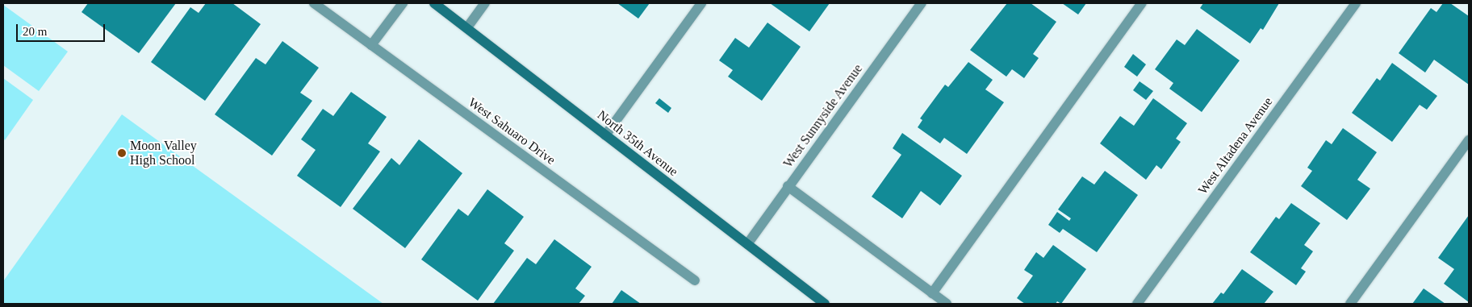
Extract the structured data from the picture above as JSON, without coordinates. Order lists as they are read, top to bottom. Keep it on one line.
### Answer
{"streets":{"main road":["North 35th Avenue"],"street":["West Sunnyside Avenue","West Sahuaro Drive","West Altadena Avenue"]},"crossings":[["West Sunnyside Avenue","North 35th Avenue"]],"places":["Moon Valley High School"],"scale_bar":"20 m"}
